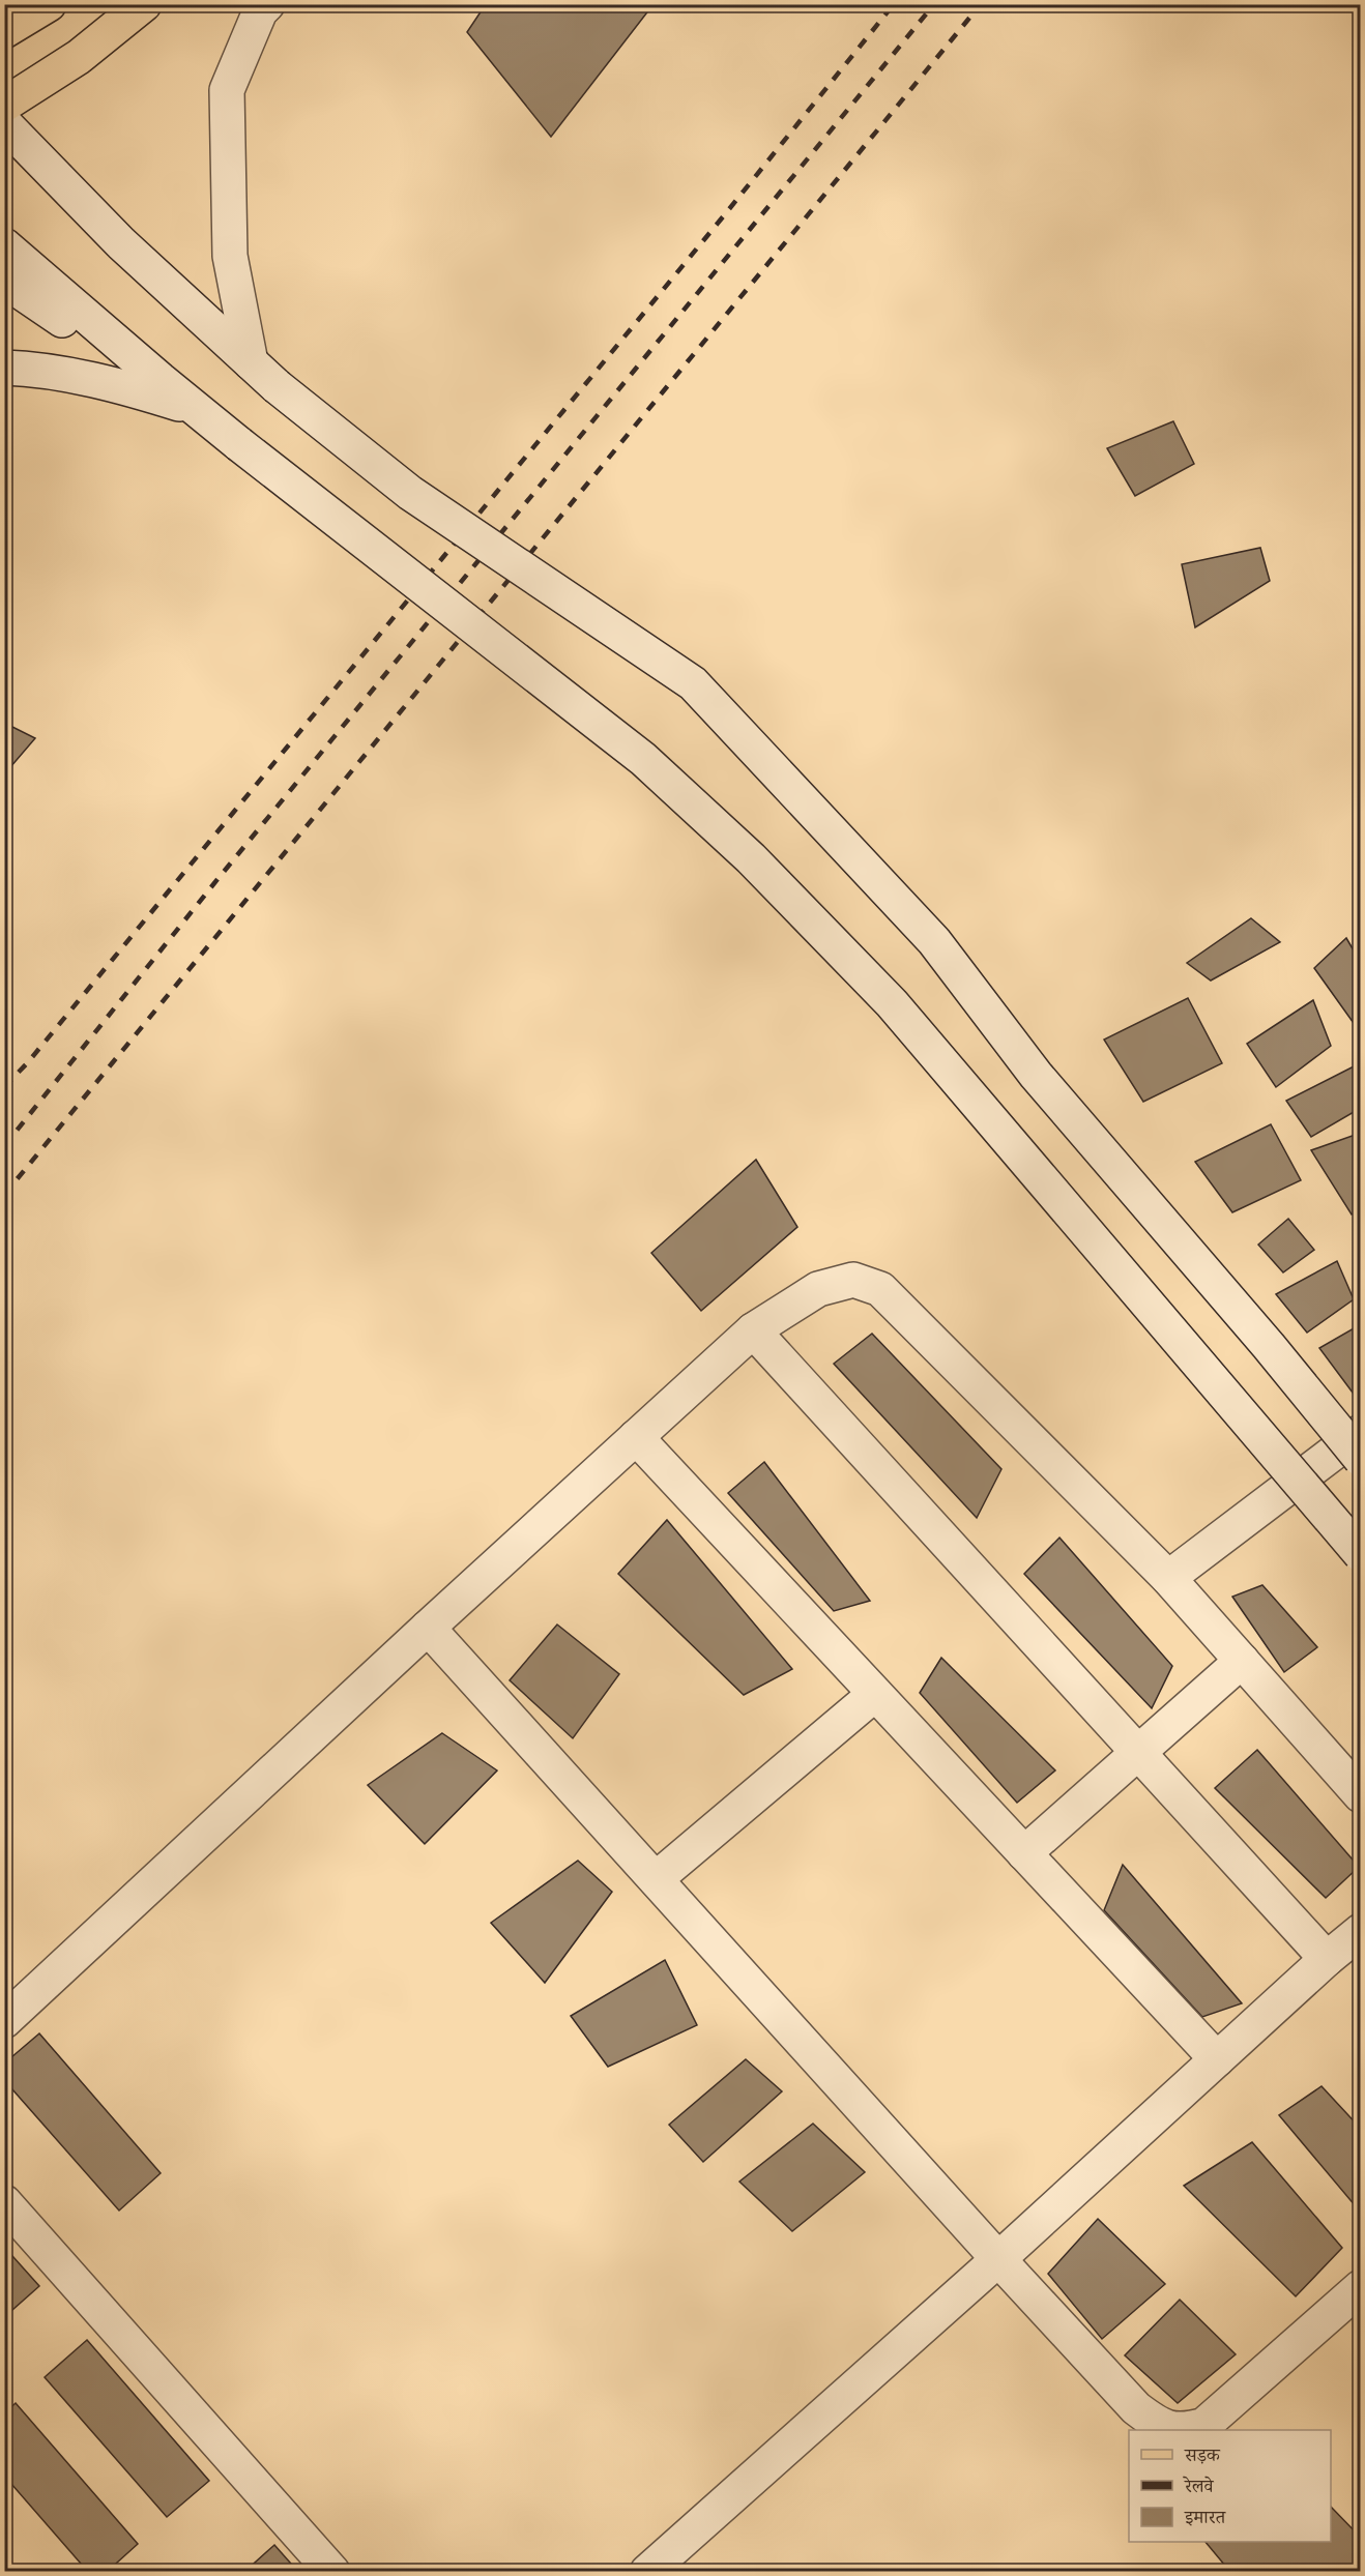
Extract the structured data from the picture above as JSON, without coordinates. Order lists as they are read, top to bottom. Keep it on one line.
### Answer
{"legend":["सड़क","रेलवे","इमारत"]}
